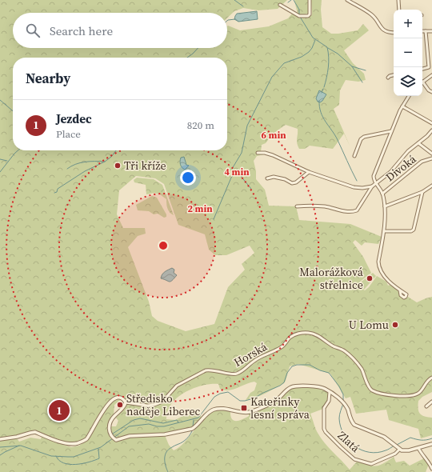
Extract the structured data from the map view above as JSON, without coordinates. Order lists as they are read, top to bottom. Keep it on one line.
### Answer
{"streets":{"street":["Divoká","Horská","Zlatá"]},"places":{"other":["Tři kříže","Malorážková střelnice","U Lomu","Středisko naděje Liberec"],"transit":["Kateřinky lesní správa"]},"page":{"map_buttons":["+","−"],"search":"Search here","heading":"Nearby","list":[{"mark":"1","name":"Jezdec","note":"Place","value":"820 m"}],"pins":"1"},"rings":["6 min","4 min","2 min"]}
